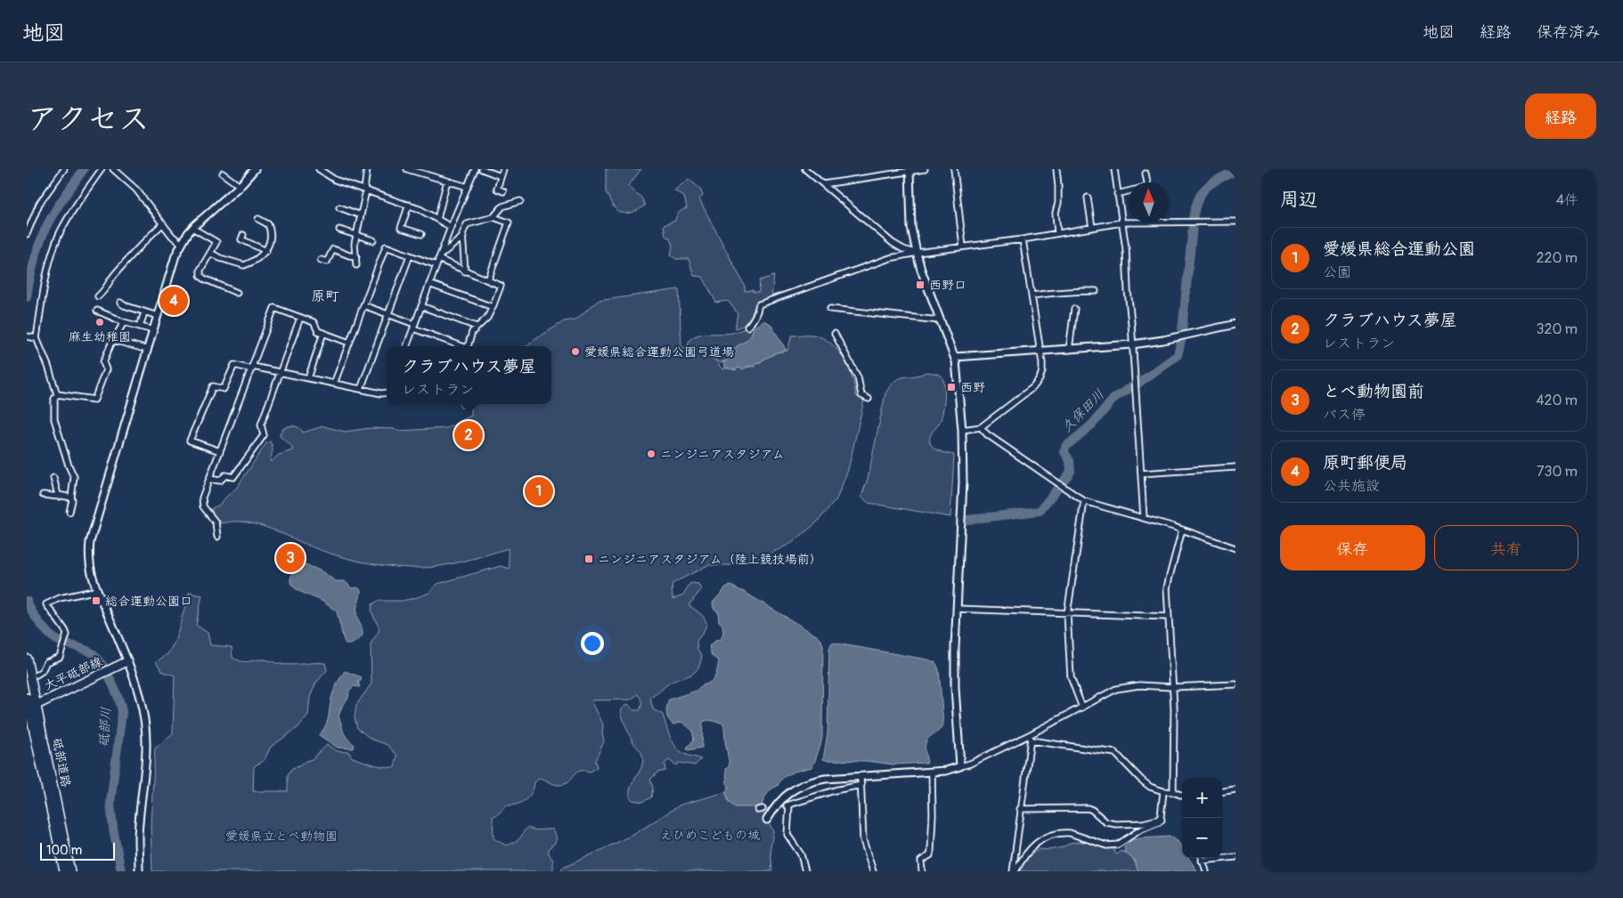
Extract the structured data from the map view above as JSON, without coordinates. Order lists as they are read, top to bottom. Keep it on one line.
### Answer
{"streets":{"main road":["大平砥部線","砥部道路"]},"crossings":[["大平砥部線","砥部道路"]],"districts":["原町"],"water":["久保田川","砥部川"],"parks":["えひめこどもの城","愛媛県立とべ動物園"],"places":{"transit":["西野口","西野","ニンジニアスタジアム（陸上競技場前）","総合運動公園口"],"other":["麻生幼稚園","愛媛県総合運動公園弓道場","ニンジニアスタジアム"]},"scale_bar":"100 m","north":"top","page":{"header":"地図","nav":["地図","経路","保存済み"],"title":"アクセス","buttons":["経路",["保存","共有"]],"heading":["周辺","4件"],"list":[{"mark":"1","name":"愛媛県総合運動公園","note":"公園","value":"220 m"},{"mark":"2","name":"クラブハウス夢屋","note":"レストラン","value":"320 m"},{"mark":"3","name":"とべ動物園前","note":"バス停","value":"420 m"},{"mark":"4","name":"原町郵便局","note":"公共施設","value":"730 m"}],"pins":["4","2","1","3"],"popup":["クラブハウス夢屋","レストラン"],"map_buttons":["+","−"],"scale":"100 m"}}
